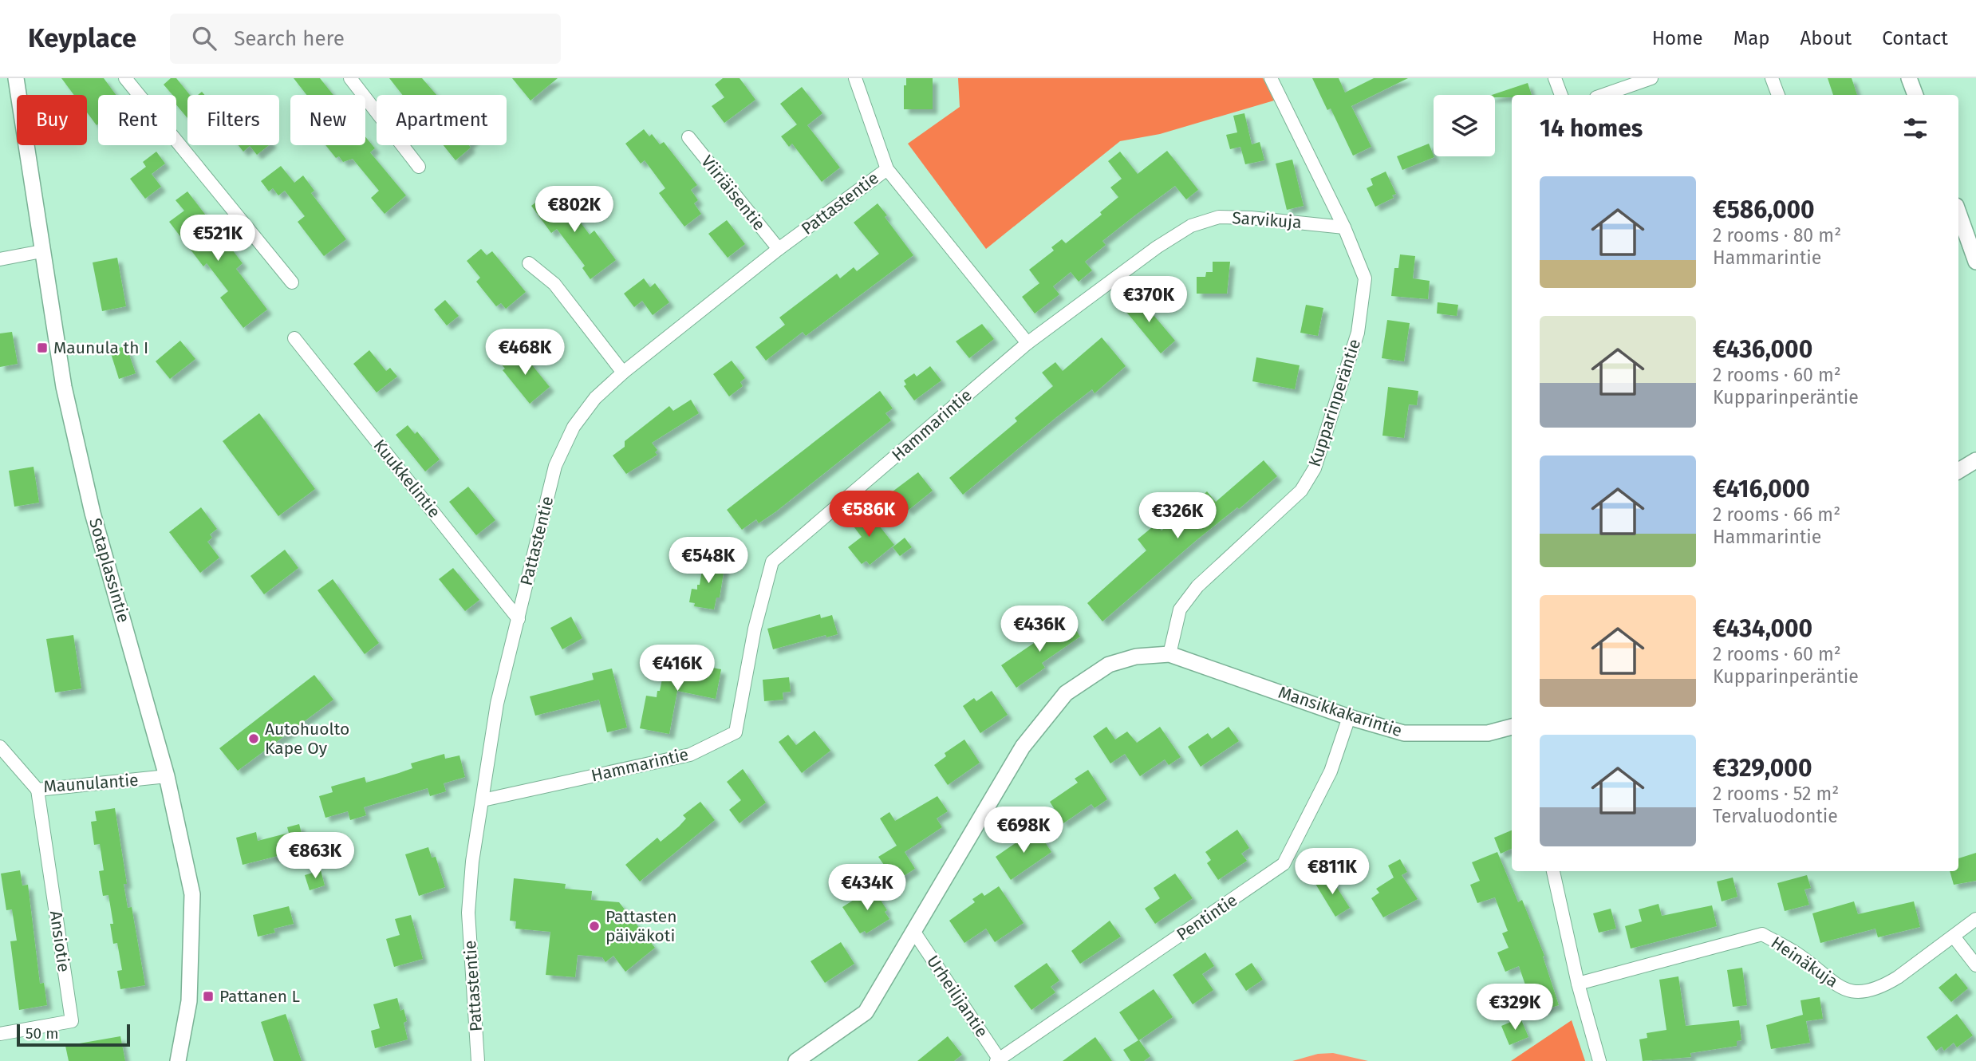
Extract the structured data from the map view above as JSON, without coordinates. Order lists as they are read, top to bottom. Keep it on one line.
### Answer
{"streets":{"street":["Viiriäisentie","Pattastentie","Sarvikuja","Kupparinperäntie","Hammarintie","Kuukkelintie","Sotaplassintie","Mansikkakarintie","Maunulantie","Pentintie","Ansiotie","Heinäkuja","Urheilijantie"]},"crossings":[["Viiriäisentie","Pattastentie"],["Pattastentie","Hammarintie"],["Pattastentie","Kuukkelintie"],["Sarvikuja","Kupparinperäntie"],["Sarvikuja","Hammarintie"],["Kupparinperäntie","Mansikkakarintie"],["Sotaplassintie","Maunulantie"],["Mansikkakarintie","Pentintie"],["Maunulantie","Ansiotie"],["Pentintie","Urheilijantie"]],"places":{"transit":["Maunula th I","Pattanen L"],"other":["Autohuolto Kape Oy","Pattasten päiväkoti"]},"scale_bar":"50 m","page":{"header":"Keyplace","search":"Search here","nav":["Home","Map","About","Contact"],"chip":["Buy","Rent","Filters","New","Apartment"],"heading":"14 homes","list":[{"name":"€586,000","note":"2 rooms · 80 m² · Hammarintie"},{"name":"€436,000","note":"2 rooms · 60 m² · Kupparinperäntie"},{"name":"€416,000","note":"2 rooms · 66 m² · Hammarintie"},{"name":"€434,000","note":"2 rooms · 60 m² · Kupparinperäntie"},{"name":"€329,000","note":"2 rooms · 52 m² · Tervaluodontie"}],"price":["€802K","€521K","€370K","€468K","€586K","€326K","€548K","€436K","€416K","€698K","€863K","€811K","€434K","€329K"],"scale":"50 m"}}
